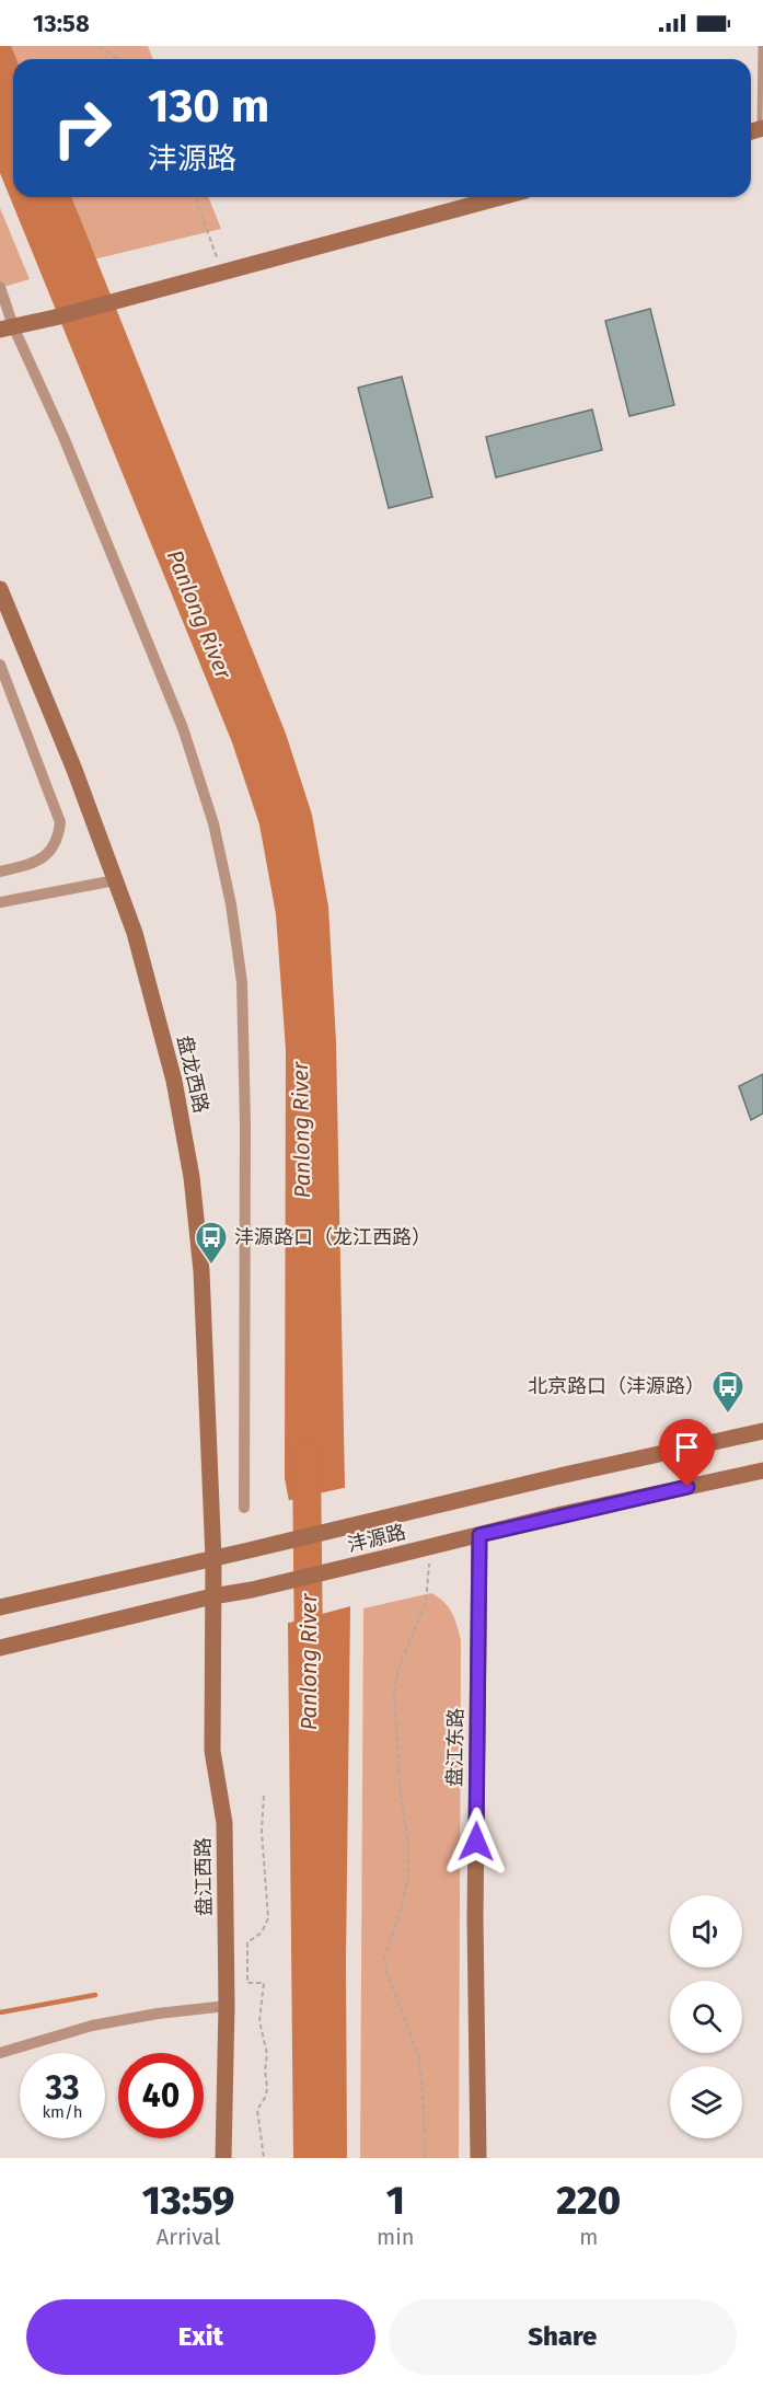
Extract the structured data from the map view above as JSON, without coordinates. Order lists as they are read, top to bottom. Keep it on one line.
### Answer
{"streets":{"street":["盘龙西路","沣源路","盘江东路","盘江西路"]},"crossings":[["盘龙西路","沣源路"],["盘龙西路","盘江西路"],["沣源路","盘江东路"],["沣源路","盘江西路"]],"water":["Panlong River"],"places":{"bus stop":["沣源路口（龙江西路）","北京路口（沣源路）"]},"page":{"status":"13:58","turn":["130 m","沣源路"],"speed":"33 km/h","limit":"40","eta":["13:59","Arrival","1","min","220","m"],"buttons":["Exit","Share"]}}
